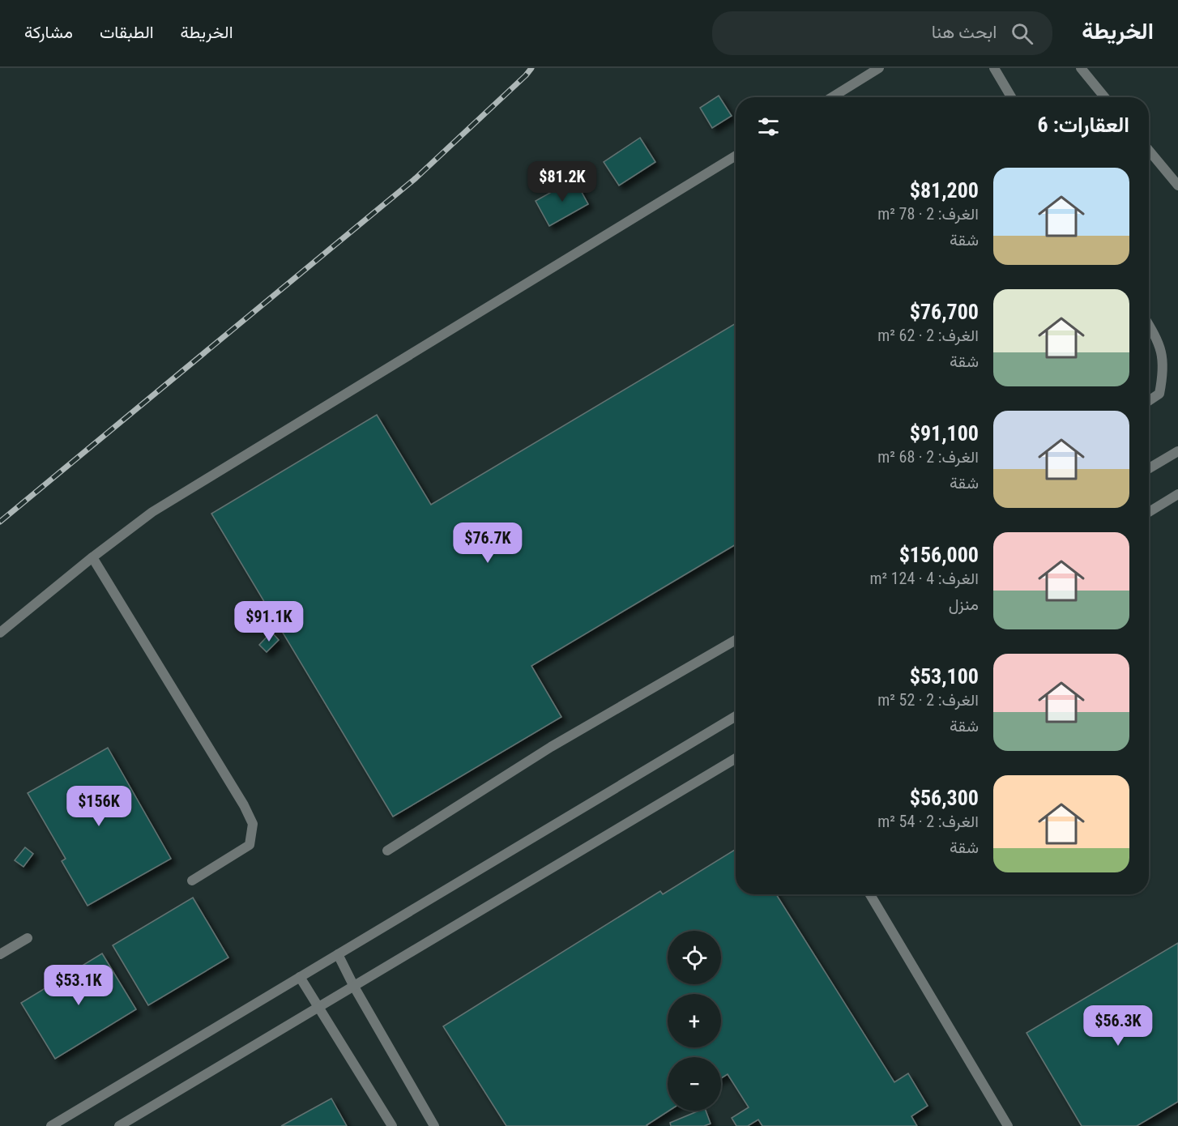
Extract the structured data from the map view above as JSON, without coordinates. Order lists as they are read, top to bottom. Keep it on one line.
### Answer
{"page":{"header":"الخريطة","search":"ابحث هنا","nav":["الخريطة","الطبقات","مشاركة"],"heading":"العقارات: 6","list":[{"name":"$81,200","note":"الغرف: 2 · 78 m² · شقة"},{"name":"$76,700","note":"الغرف: 2 · 62 m² · شقة"},{"name":"$91,100","note":"الغرف: 2 · 68 m² · شقة"},{"name":"$156,000","note":"الغرف: 4 · 124 m² · منزل"},{"name":"$53,100","note":"الغرف: 2 · 52 m² · شقة"},{"name":"$56,300","note":"الغرف: 2 · 54 m² · شقة"}],"price":["$81.2K","$76.7K","$91.1K","$156K","$53.1K","$56.3K"],"map_buttons":["+","−"]}}
